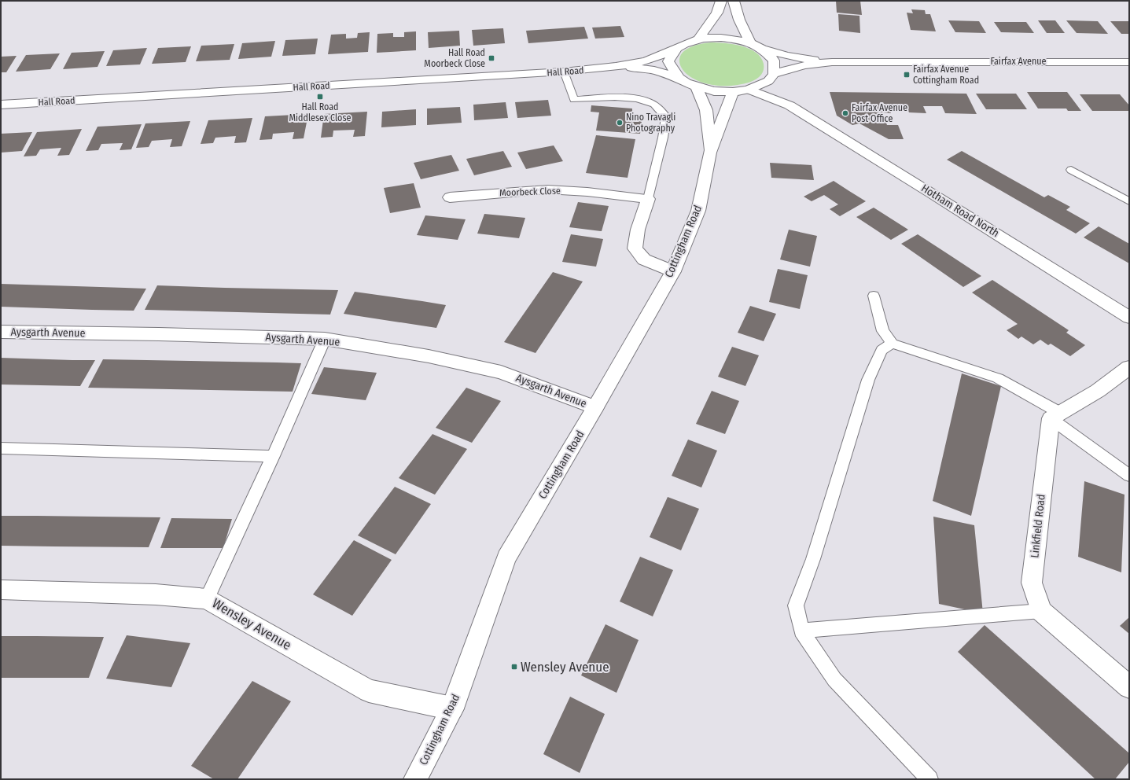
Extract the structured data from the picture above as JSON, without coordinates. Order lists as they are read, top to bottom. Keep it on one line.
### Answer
{"streets":{"street":["Fairfax Avenue","Hall Road","Moorbeck Close","Hotham Road North","Cottingham Road","Aysgarth Avenue","Linkfield Road","Wensley Avenue"]},"crossings":[["Fairfax Avenue","Hall Road"],["Fairfax Avenue","Hotham Road North"],["Fairfax Avenue","Cottingham Road"],["Hall Road","Cottingham Road"],["Cottingham Road","Aysgarth Avenue"],["Cottingham Road","Wensley Avenue"]],"places":{"transit":["Hall Road Moorbeck Close","Fairfax Avenue Cottingham Road","Hall Road Middlesex Close","Wensley Avenue"],"other":["Fairfax Avenue Post Office","Nino Travagli Photography"]}}
